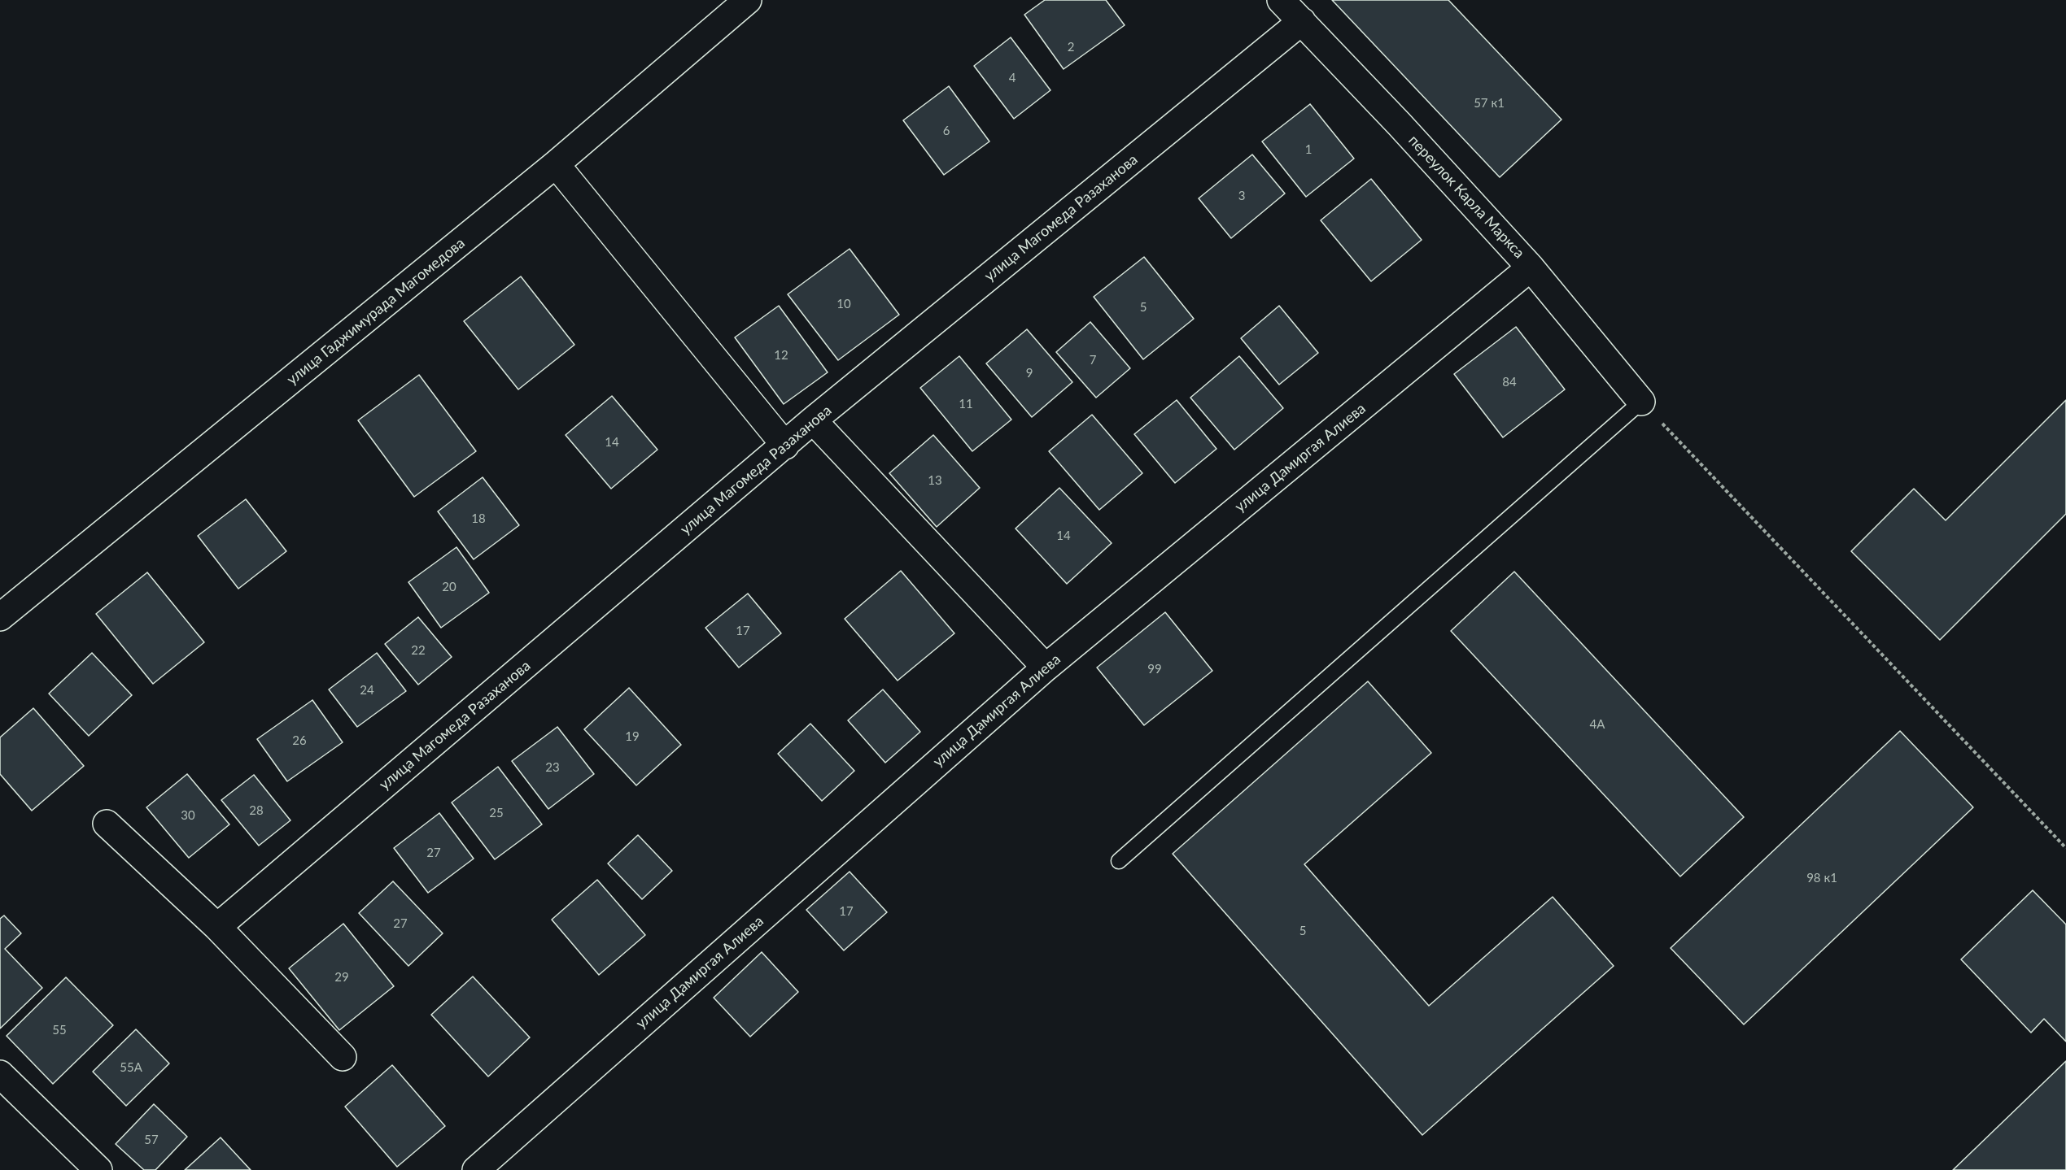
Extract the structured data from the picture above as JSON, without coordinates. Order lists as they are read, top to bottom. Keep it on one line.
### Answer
{"streets":{"street":["переулок Карла Маркса","улица Магомеда Разаханова","улица Гаджимурада Магомедова","улица Дамиргая Алиева"]},"crossings":[["переулок Карла Маркса","улица Магомеда Разаханова"],["переулок Карла Маркса","улица Дамиргая Алиева"]],"house_numbers":["2","4","57 к1","6","1","3","10","5","12","7","9","84","11","14","13","18","14","20","17","22","99","24","4А","19","26","23","28","25","30","27","98 к1","17","27","5","29","55","55А","57"]}
